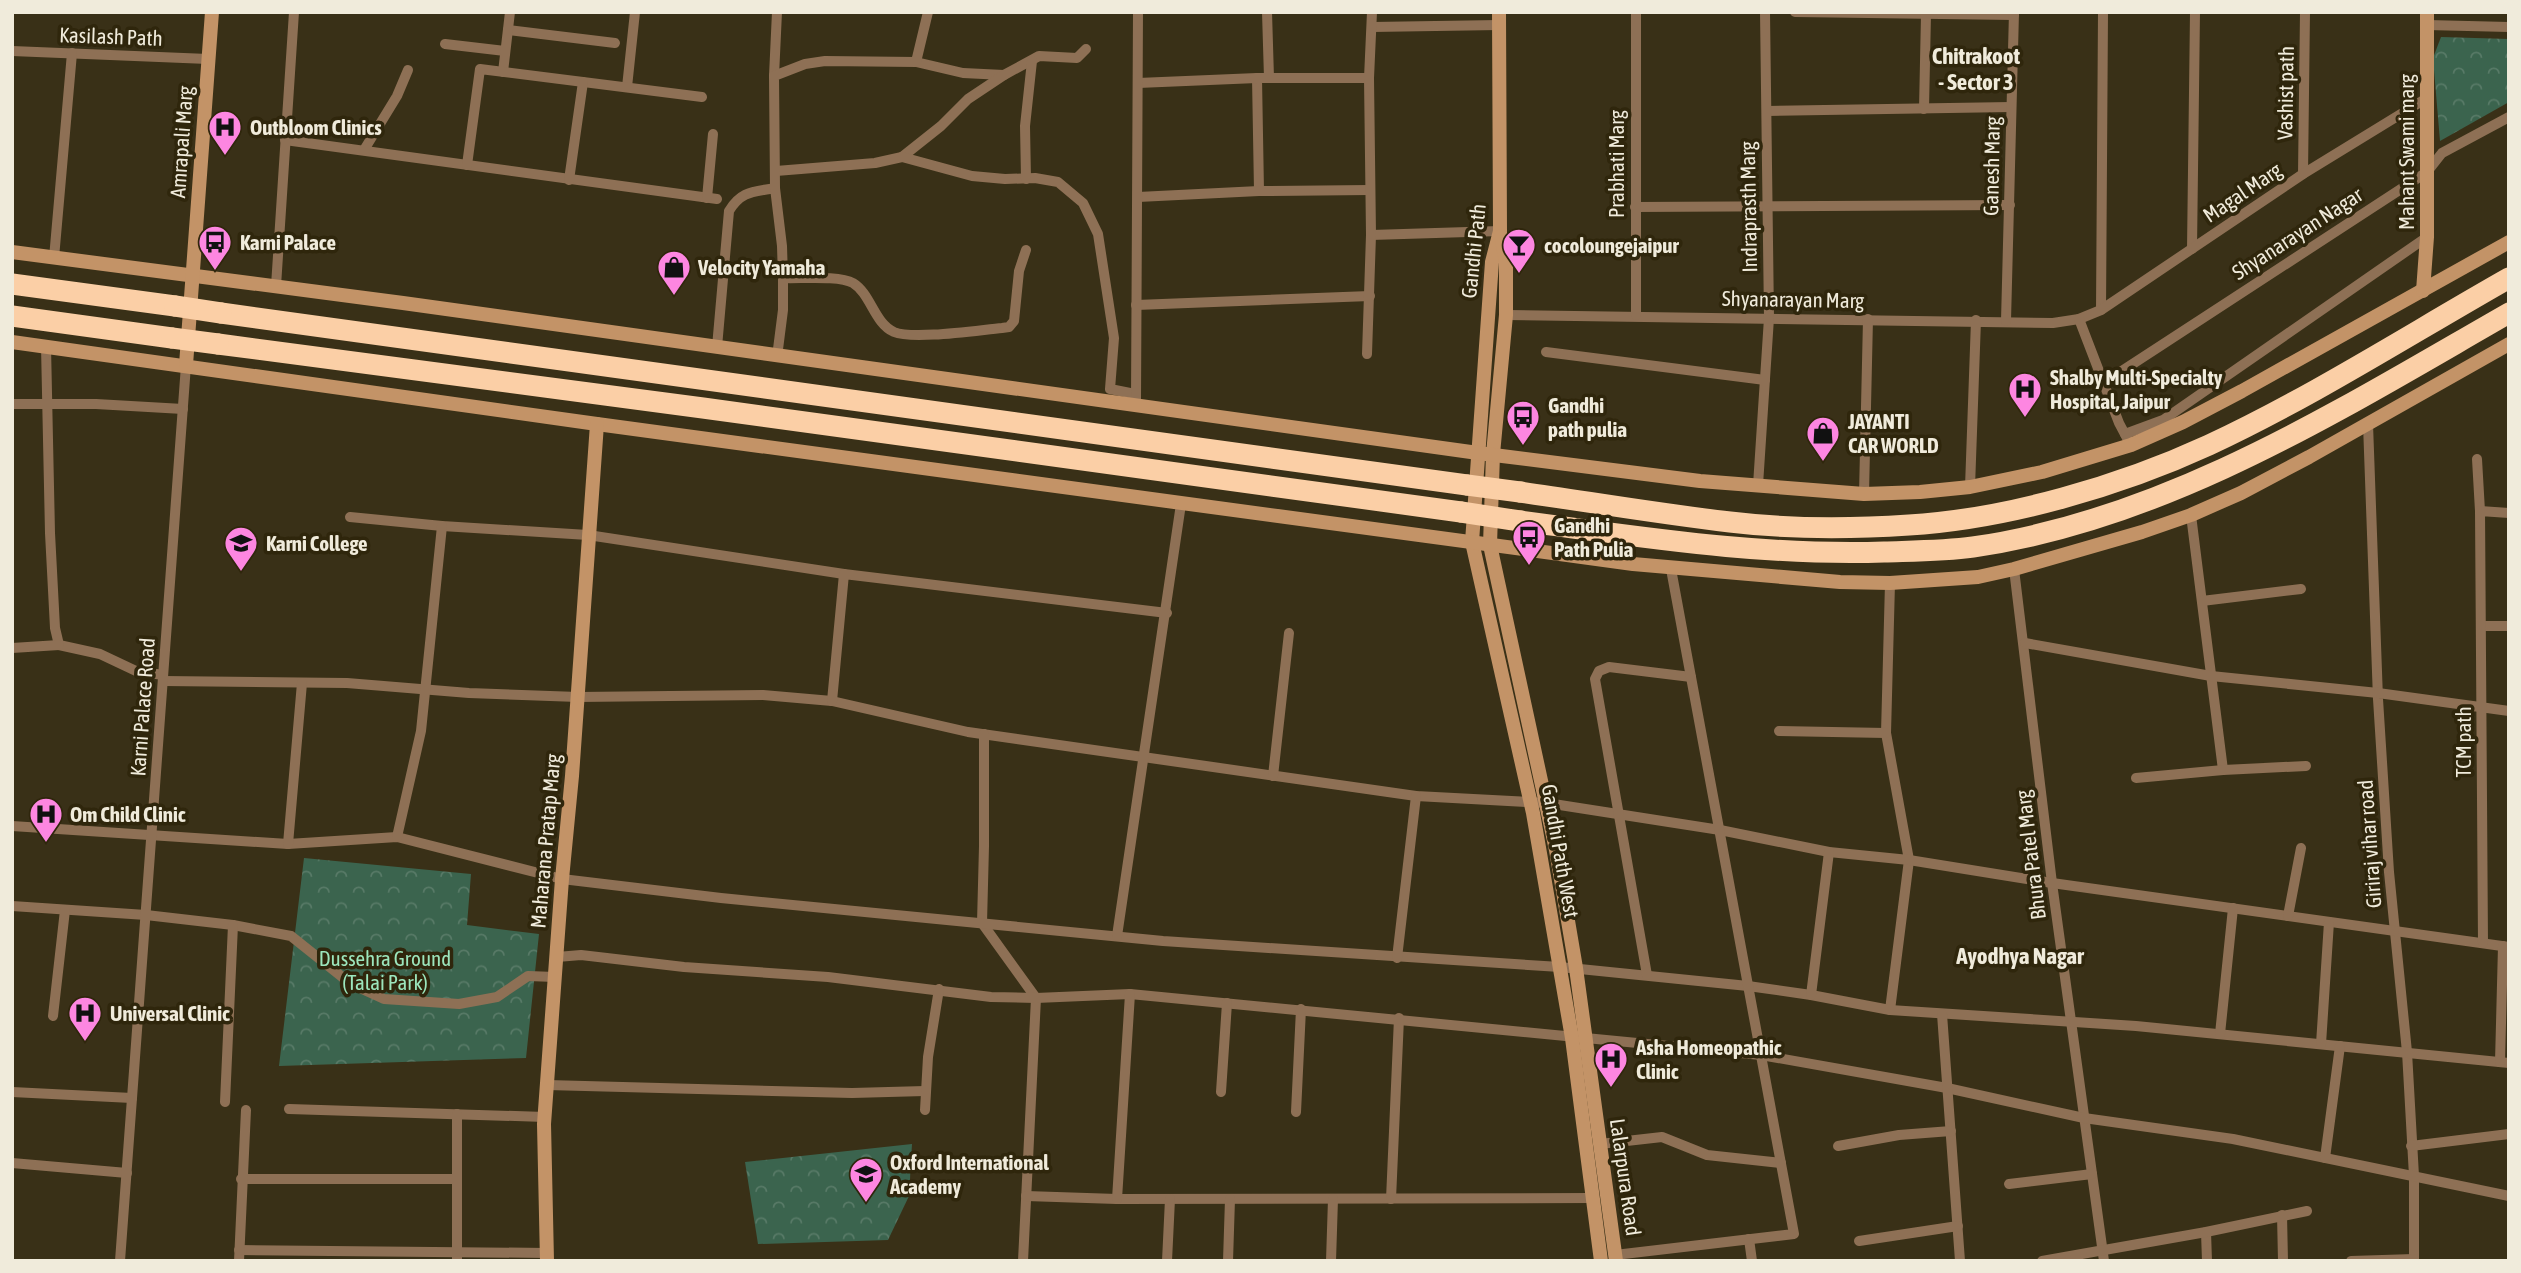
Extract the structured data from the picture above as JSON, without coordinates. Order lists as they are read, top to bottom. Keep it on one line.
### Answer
{"streets":{"street":["Kasilash Path","Vashist path","Amrapali Marg","Mahant Swami marg","Prabhati Marg","Ganesh Marg","Magal Marg","Indraprasth Marg","Shyanarayan Nagar","Gandhi Path","Shyanarayan Marg","Karni Palace Road","TCM path","Maharana Pratap Marg","Giriraj vihar road","Gandhi Path West","Bhura Patel Marg","Lalarpura Road"]},"crossings":[["Kasilash Path","Amrapali Marg"],["Vashist path","Magal Marg"],["Amrapali Marg","Karni Palace Road"],["Mahant Swami marg","Magal Marg"],["Mahant Swami marg","Shyanarayan Nagar"],["Prabhati Marg","Shyanarayan Marg"],["Ganesh Marg","Shyanarayan Marg"],["Magal Marg","Shyanarayan Marg"],["Indraprasth Marg","Shyanarayan Marg"],["Gandhi Path","Gandhi Path West"],["Gandhi Path","Lalarpura Road"],["Shyanarayan Marg","Lalarpura Road"],["Gandhi Path West","Lalarpura Road"]],"districts":["Chitrakoot - Sector 3","Ayodhya Nagar"],"parks":["Dussehra Ground (Talai Park)"],"places":{"hospital":["Outbloom Clinics","Shalby Multi-Specialty Hospital, Jaipur","Om Child Clinic","Universal Clinic","Asha Homeopathic Clinic"],"bus stop":["Karni Palace","Gandhi path pulia","Gandhi Path Pulia"],"bar":["cocoloungejaipur"],"shop":["Velocity Yamaha","JAYANTI CAR WORLD"],"school or university":["Karni College","Oxford International Academy"]}}
